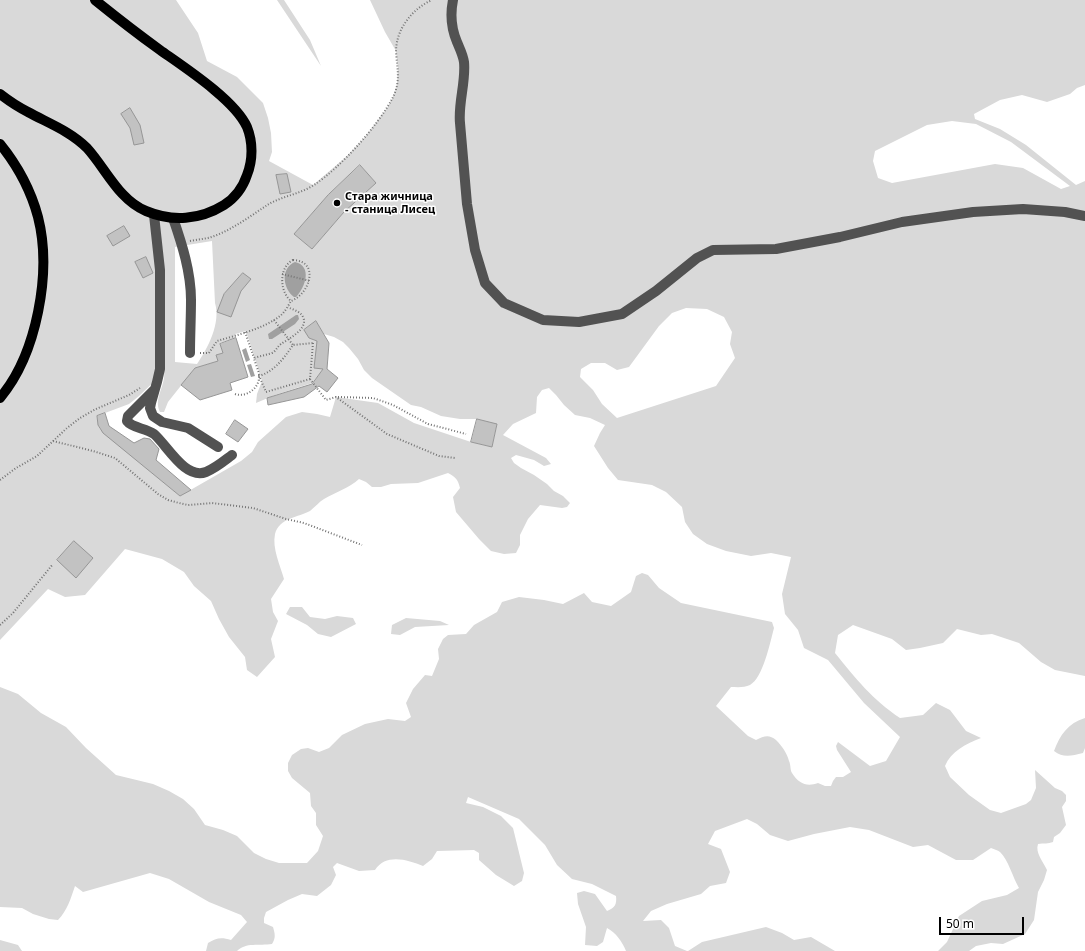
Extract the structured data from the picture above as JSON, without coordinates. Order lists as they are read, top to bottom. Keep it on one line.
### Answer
{"places":["Стара жичница - станица Лисец"],"scale_bar":"50 m"}
